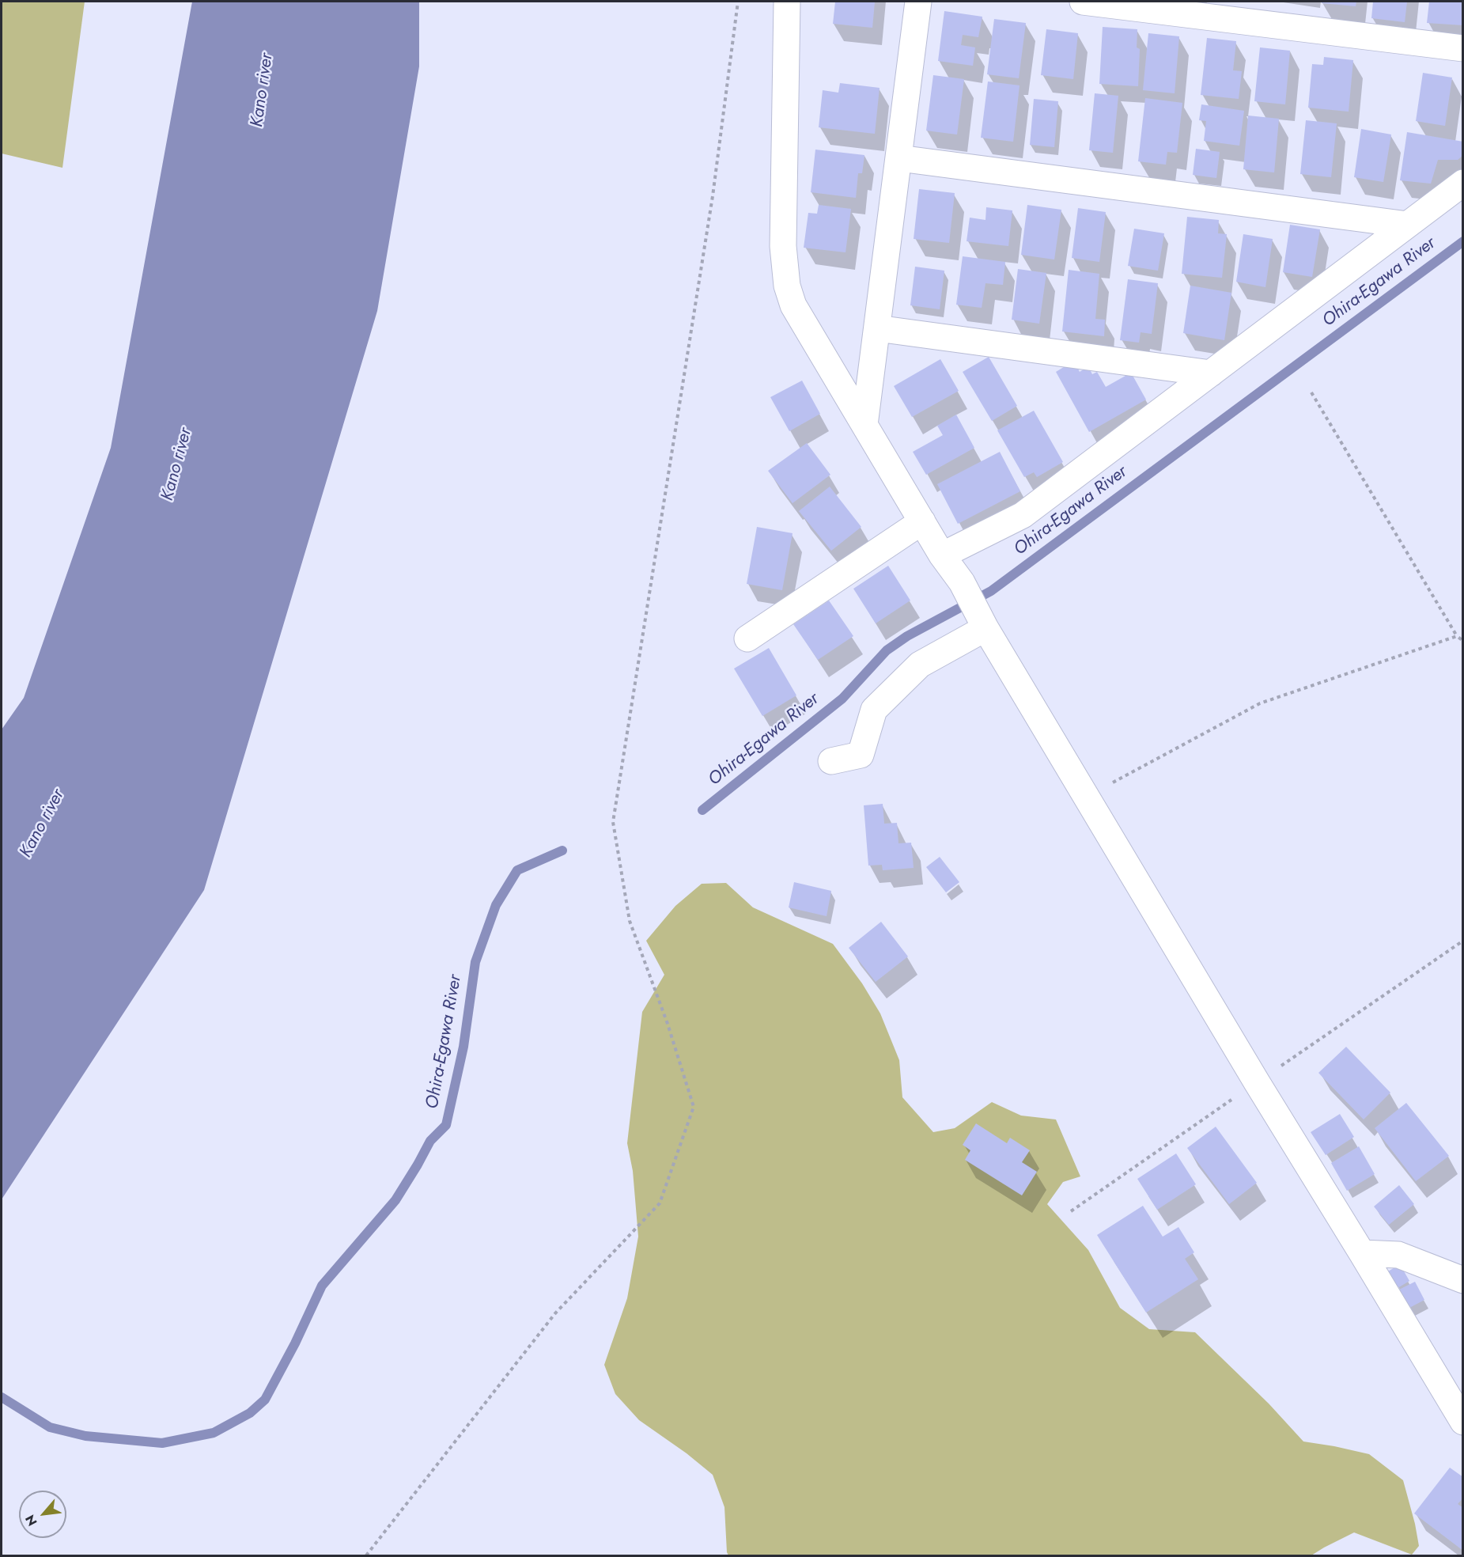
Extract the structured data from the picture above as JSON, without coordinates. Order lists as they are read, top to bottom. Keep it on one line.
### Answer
{"water":["Kano river","Ohira-Egawa River"],"north":"bottom left"}
